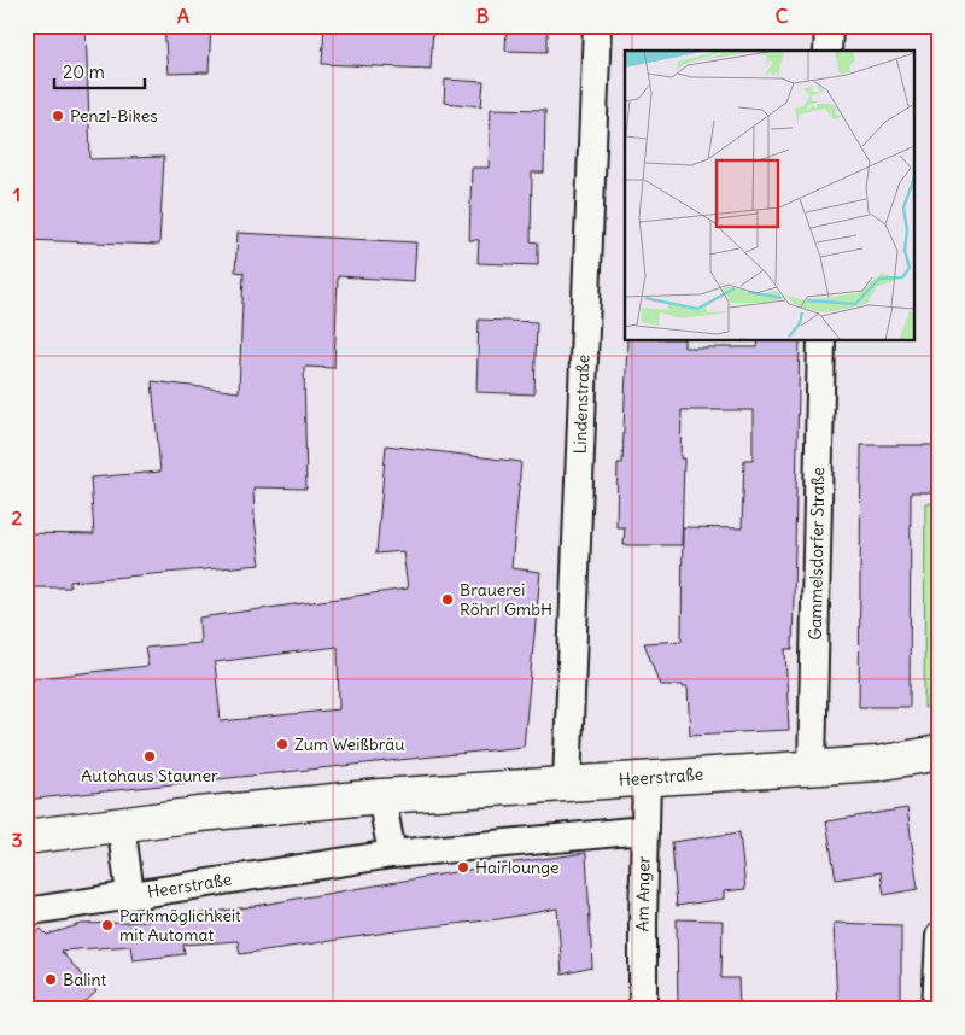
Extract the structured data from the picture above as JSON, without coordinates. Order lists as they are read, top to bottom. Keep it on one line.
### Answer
{"streets":{"street":["Lindenstraße","Gammelsdorfer Straße","Heerstraße","Am Anger"]},"crossings":[["Lindenstraße","Heerstraße"],["Gammelsdorfer Straße","Heerstraße"],["Heerstraße","Am Anger"]],"places":["Penzl-Bikes","Brauerei Röhrl GmbH","Zum Weißbräu","Autohaus Stauner","Hairlounge","Parkmöglichkeit mit Automat","Balint"],"scale_bar":"20 m","grid":{"columns":["A","B","C"],"rows":["1","2","3"]}}
